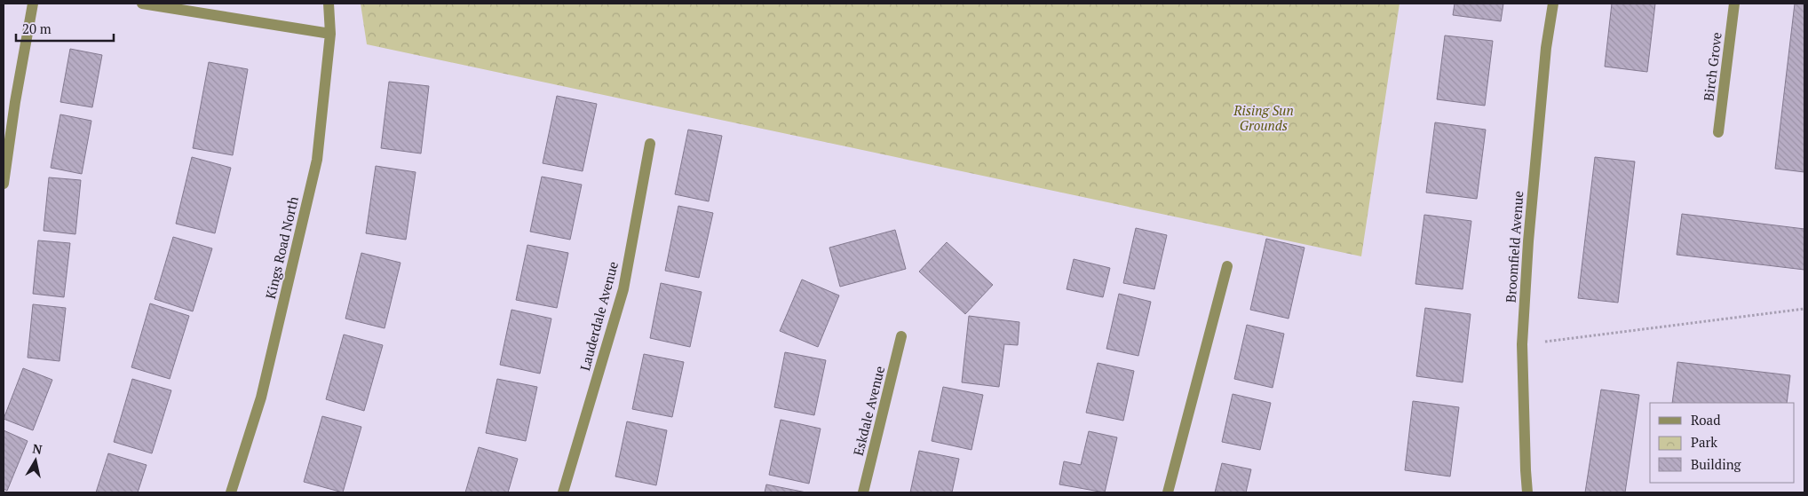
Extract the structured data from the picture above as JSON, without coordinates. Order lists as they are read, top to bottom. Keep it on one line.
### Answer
{"streets":{"street":["Birch Grove","Broomfield Avenue","Kings Road North","Lauderdale Avenue","Eskdale Avenue"]},"parks":["Rising Sun Grounds"],"legend":["Road","Park","Building"],"scale_bar":"20 m","north":"top"}
